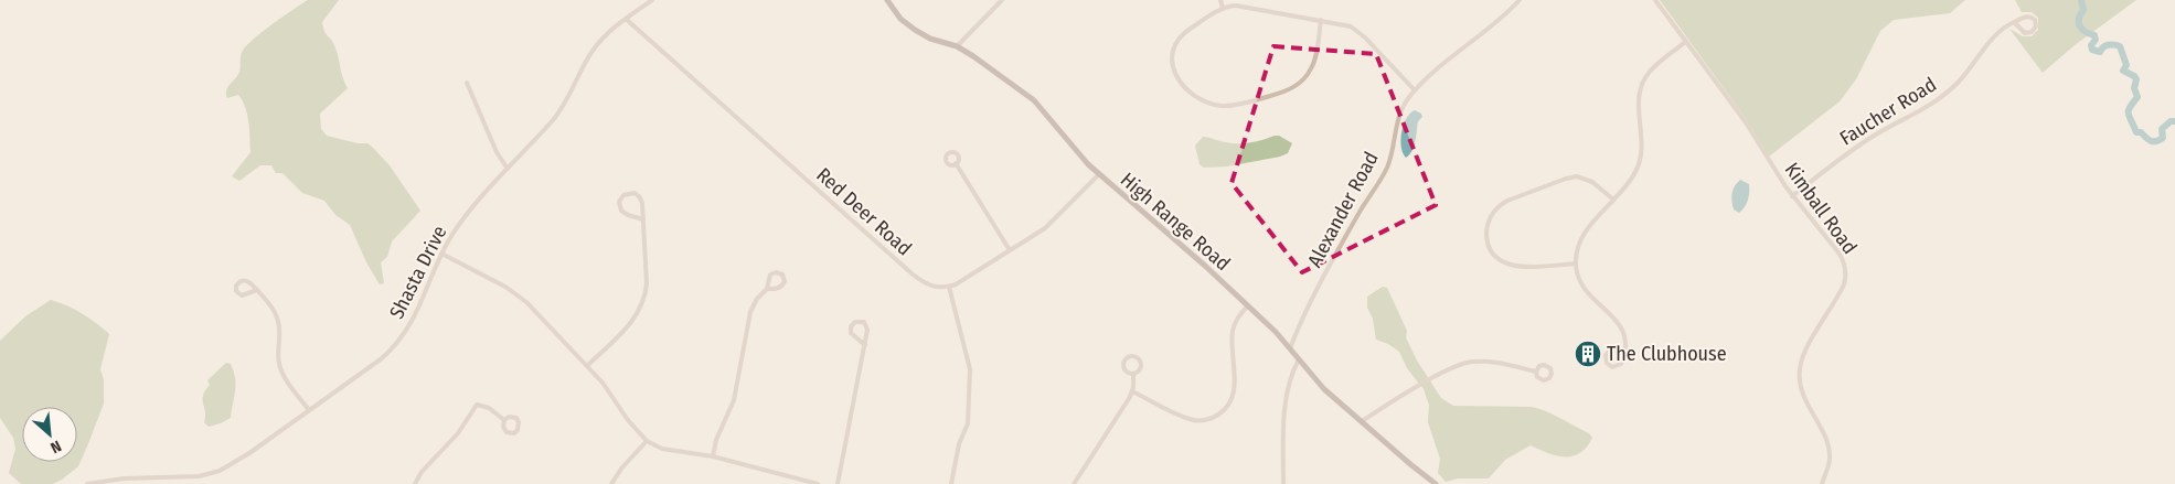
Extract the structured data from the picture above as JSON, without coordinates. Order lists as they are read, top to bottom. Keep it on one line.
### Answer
{"streets":{"street":["Faucher Road","Kimball Road","Alexander Road","Red Deer Road","High Range Road","Shasta Drive"]},"crossings":[["Faucher Road","Kimball Road"],["Alexander Road","High Range Road"],["Red Deer Road","Shasta Drive"]],"places":{"building":["The Clubhouse"]},"north":"bottom right"}
